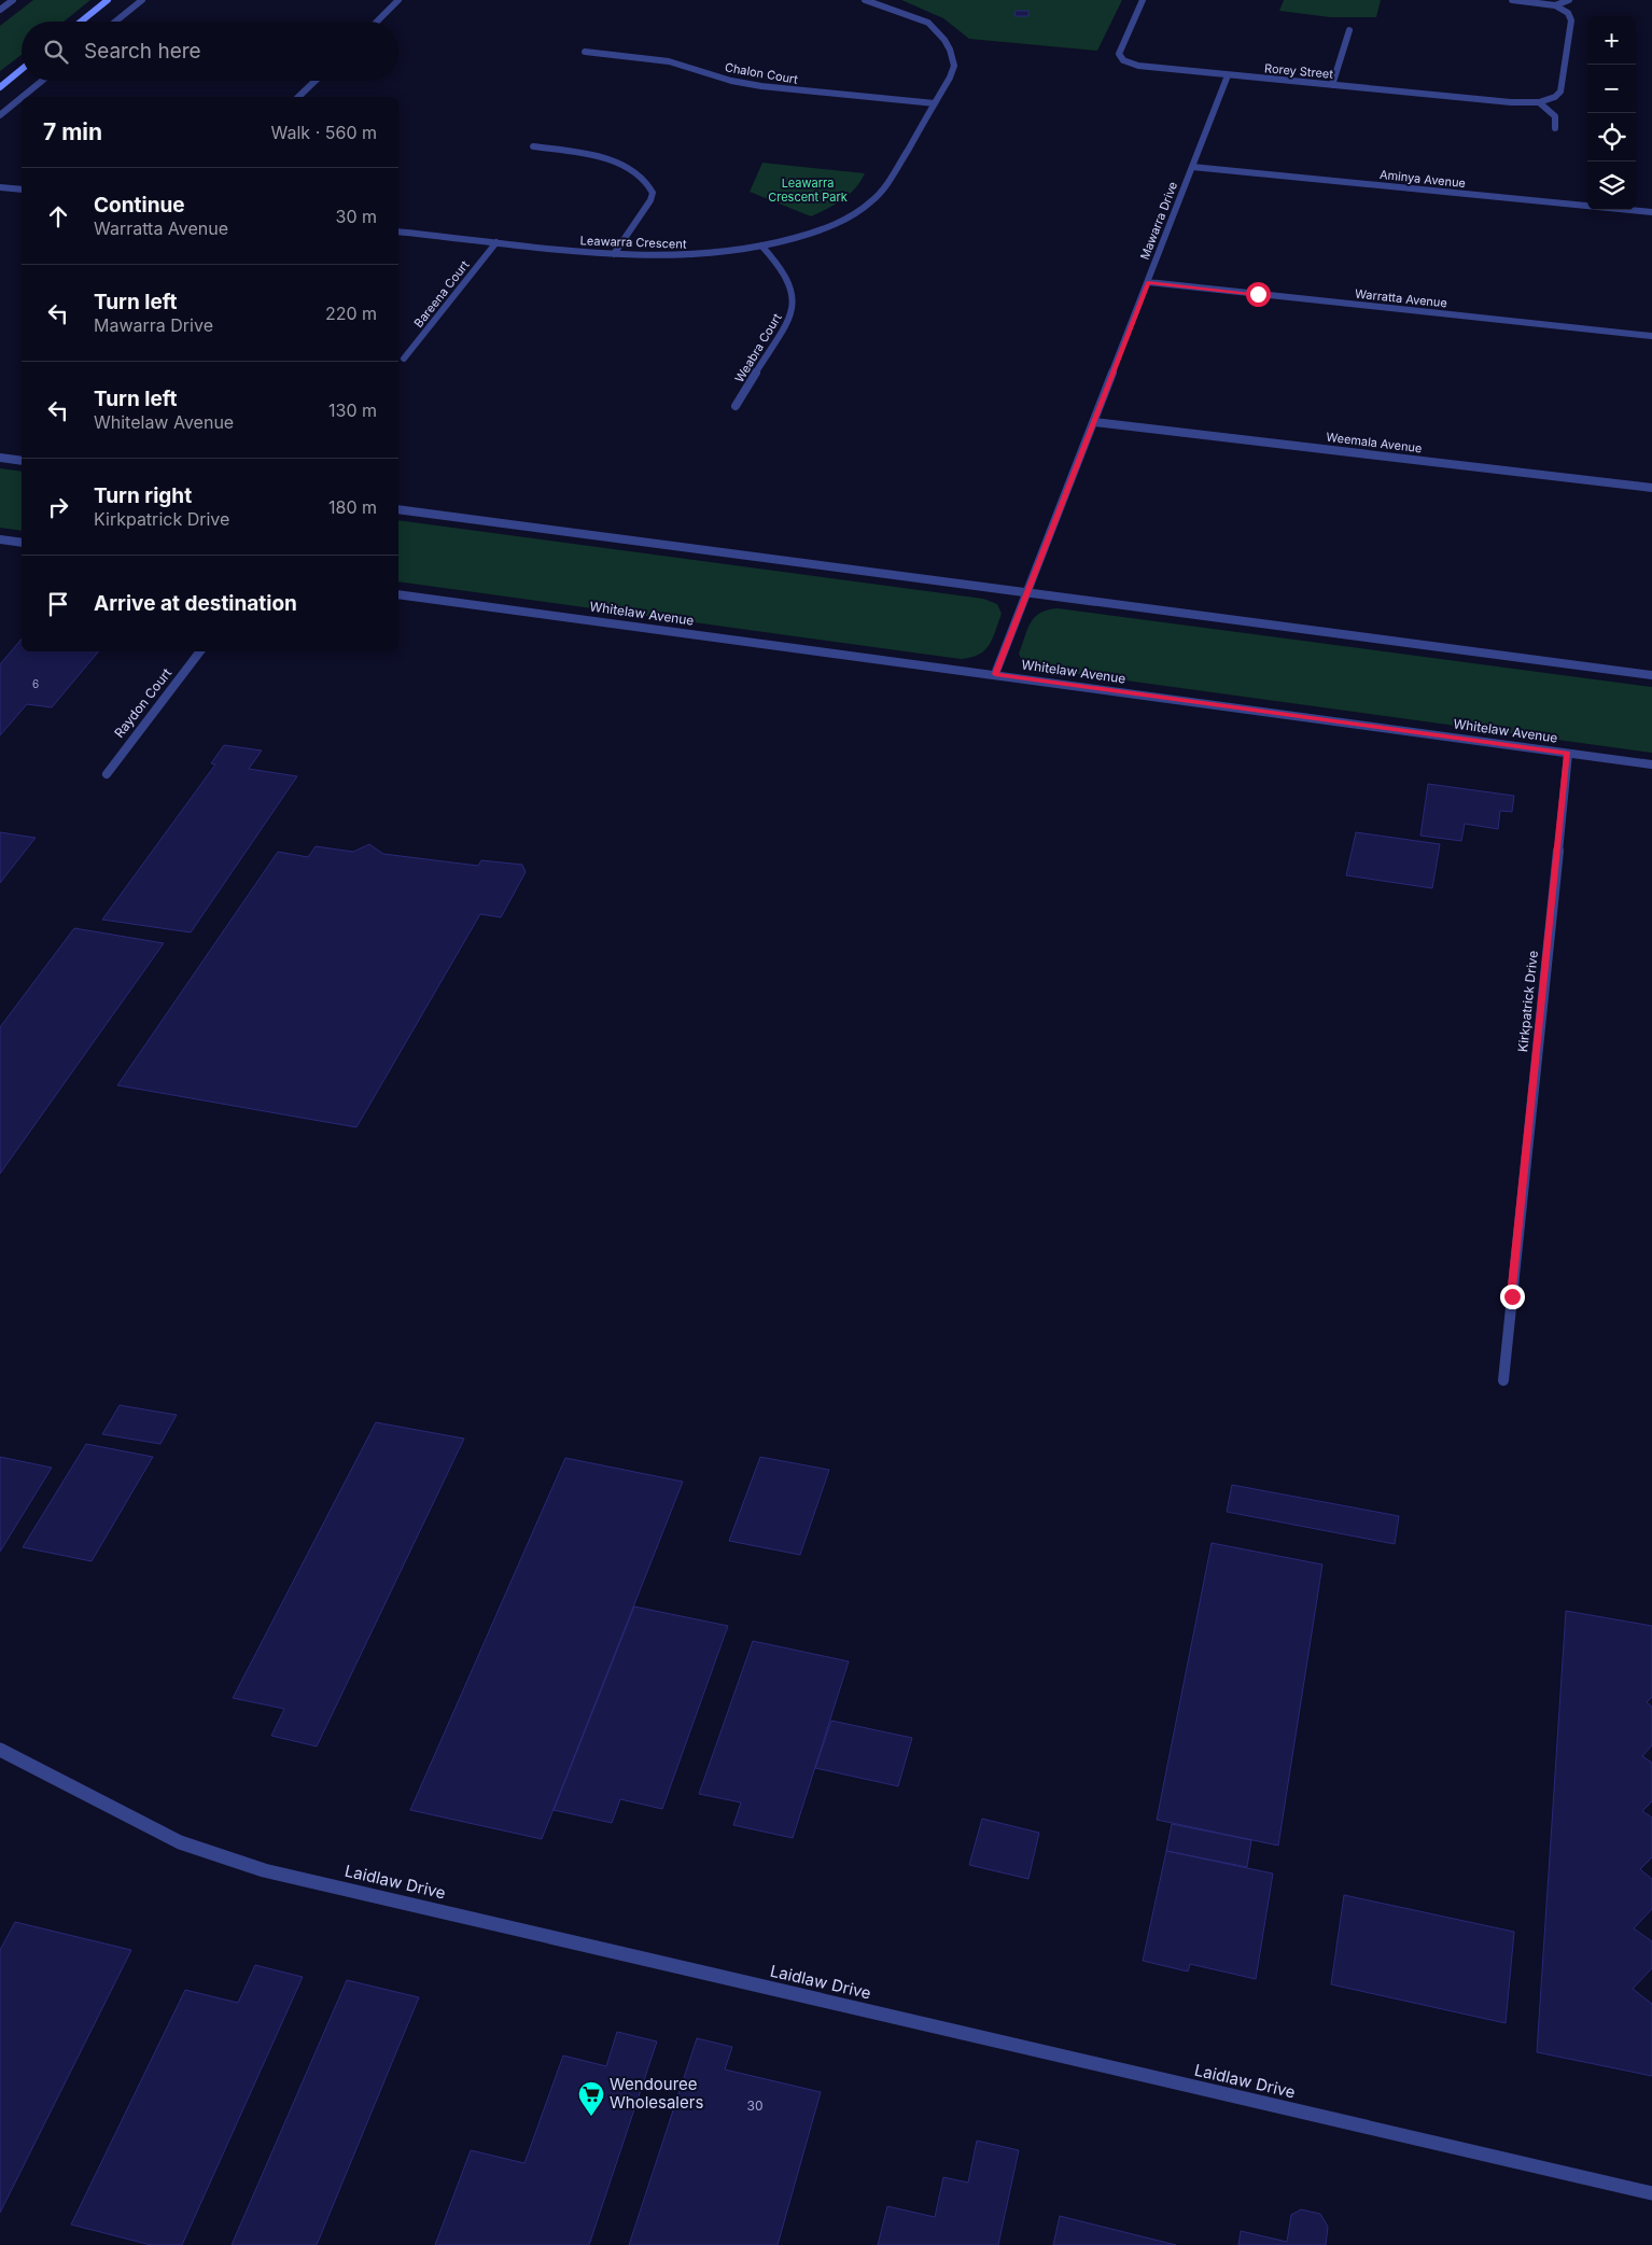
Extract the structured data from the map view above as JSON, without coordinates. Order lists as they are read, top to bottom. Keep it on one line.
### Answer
{"streets":{"street":["Rorey Street","Chalon Court","Aminya Avenue","Mawarra Drive","Leawarra Crescent","Bareena Court","Warratta Avenue","Weabra Court","Weemala Avenue","Whitelaw Avenue","Raydon Court","Kirkpatrick Drive","Laidlaw Drive"]},"crossings":[["Rorey Street","Mawarra Drive"],["Chalon Court","Leawarra Crescent"],["Aminya Avenue","Mawarra Drive"],["Mawarra Drive","Warratta Avenue"],["Mawarra Drive","Weemala Avenue"],["Mawarra Drive","Whitelaw Avenue"],["Leawarra Crescent","Bareena Court"],["Leawarra Crescent","Weabra Court"],["Whitelaw Avenue","Kirkpatrick Drive"]],"parks":["Leawarra Crescent Park"],"places":{"supermarket":["Wendouree Wholesalers"]},"house_numbers":["6","30"],"page":{"map_buttons":["+","−"],"search":"Search here","heading":["7 min","Walk · 560 m"],"list":[["Continue","Warratta Avenue","30 m"],["Turn left","Mawarra Drive","220 m"],["Turn left","Whitelaw Avenue","130 m"],["Turn right","Kirkpatrick Drive","180 m"],"Arrive at destination"]}}
